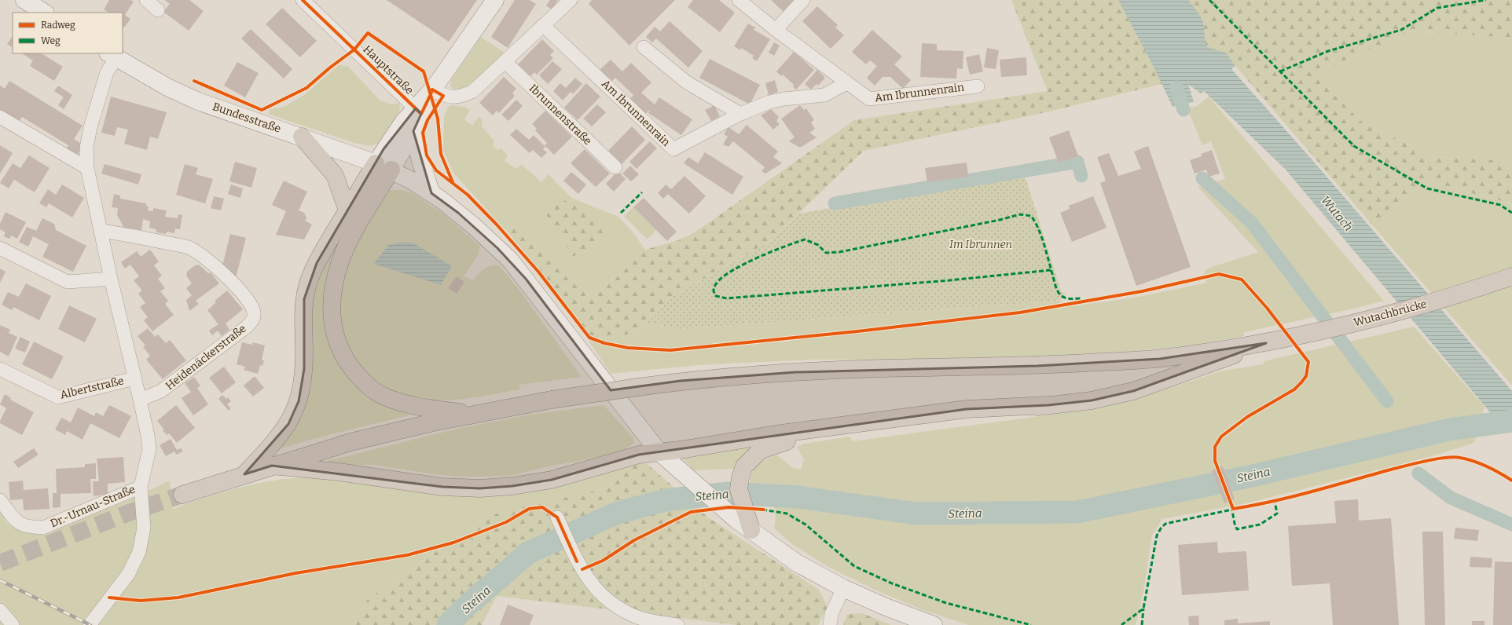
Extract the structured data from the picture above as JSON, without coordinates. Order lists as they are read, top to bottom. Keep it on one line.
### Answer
{"streets":{"highway":["Wutachbrücke"],"main road":["Bundesstraße"],"street":["Hauptstraße","Am Ibrunnenrain","Ibrunnenstraße","Heidenäckerstraße","Albertstraße","Dr.-Urnau-Straße"]},"water":["Wutach","Steina"],"parks":["Im Ibrunnen"],"legend":["Radweg","Weg"]}
